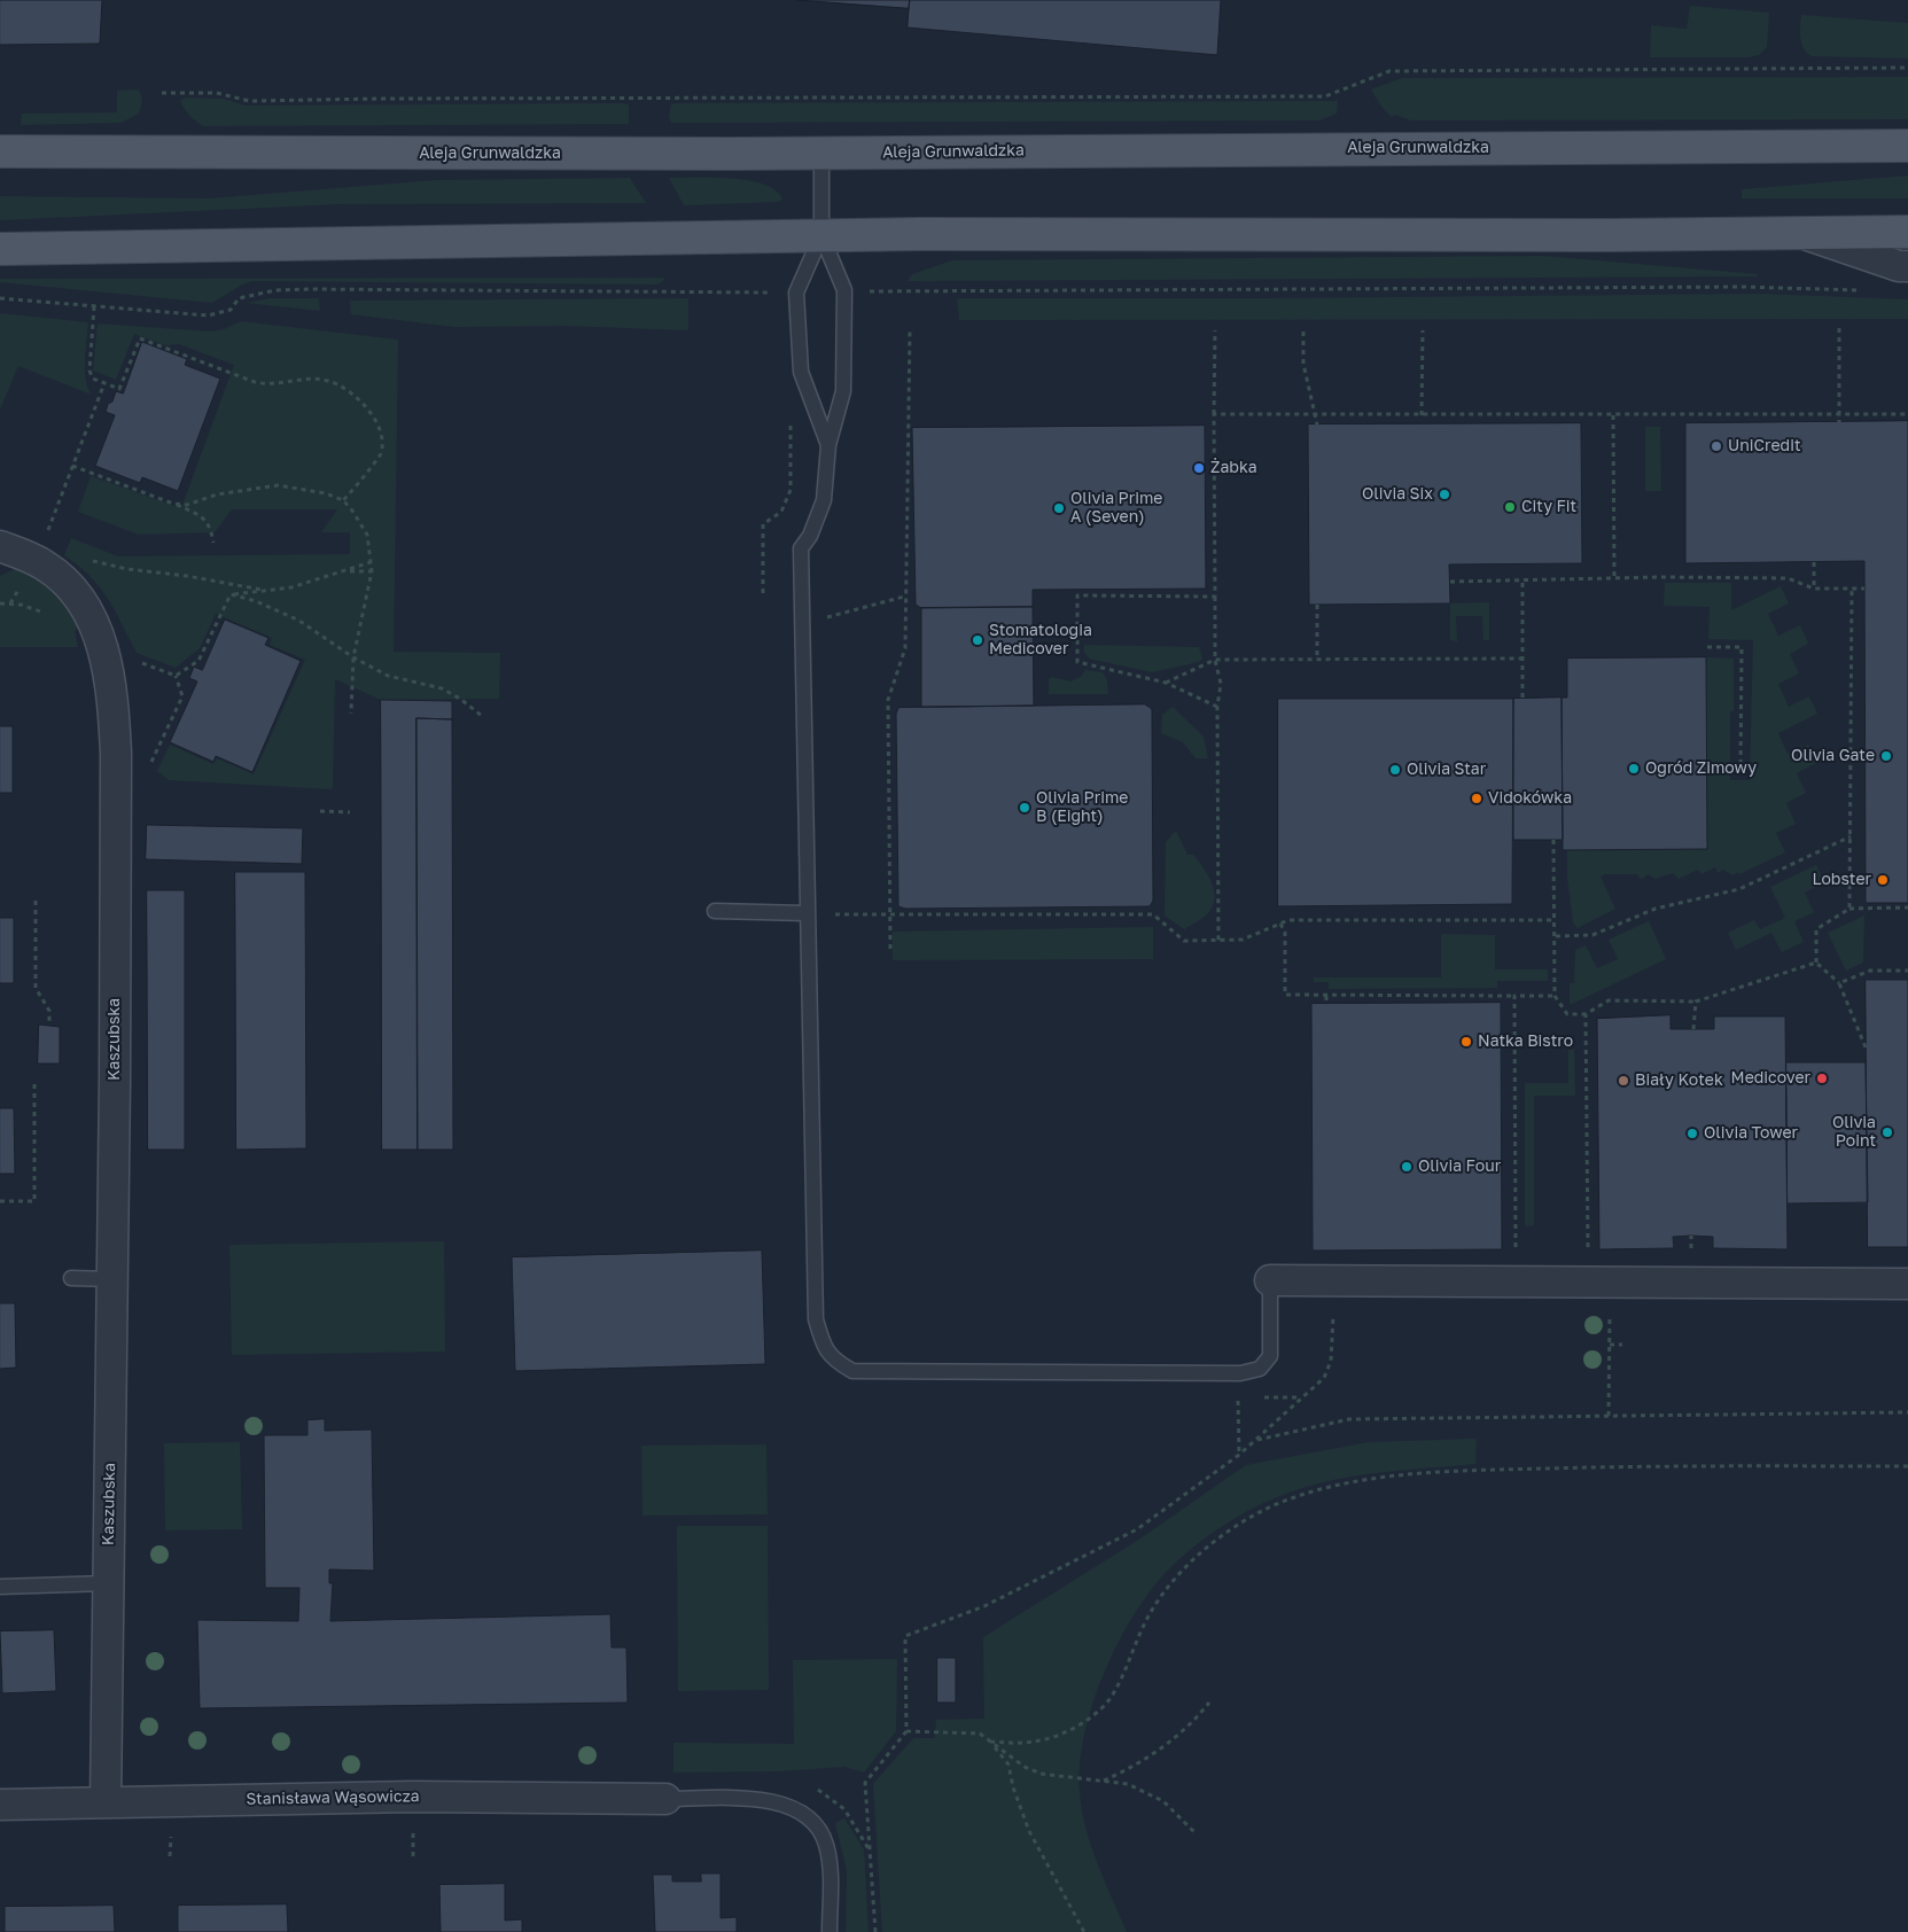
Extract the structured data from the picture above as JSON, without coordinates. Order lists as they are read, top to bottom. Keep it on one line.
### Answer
{"streets":{"main road":["Aleja Grunwaldzka"],"street":["Kaszubska","Stanisława Wąsowicza"]},"crossings":[["Kaszubska","Stanisława Wąsowicza"]],"places":["UniCredit","Żabka","Olivia Six","City Fit","Olivia Prime A (Seven)","Stomatologia Medicover","Olivia Gate","Ogród Zimowy","Olivia Star","Vidokówka","Olivia Prime B (Eight)","Lobster","Natka Bistro","Medicover","Biały Kotek","Olivia Point","Olivia Tower","Olivia Four"]}
